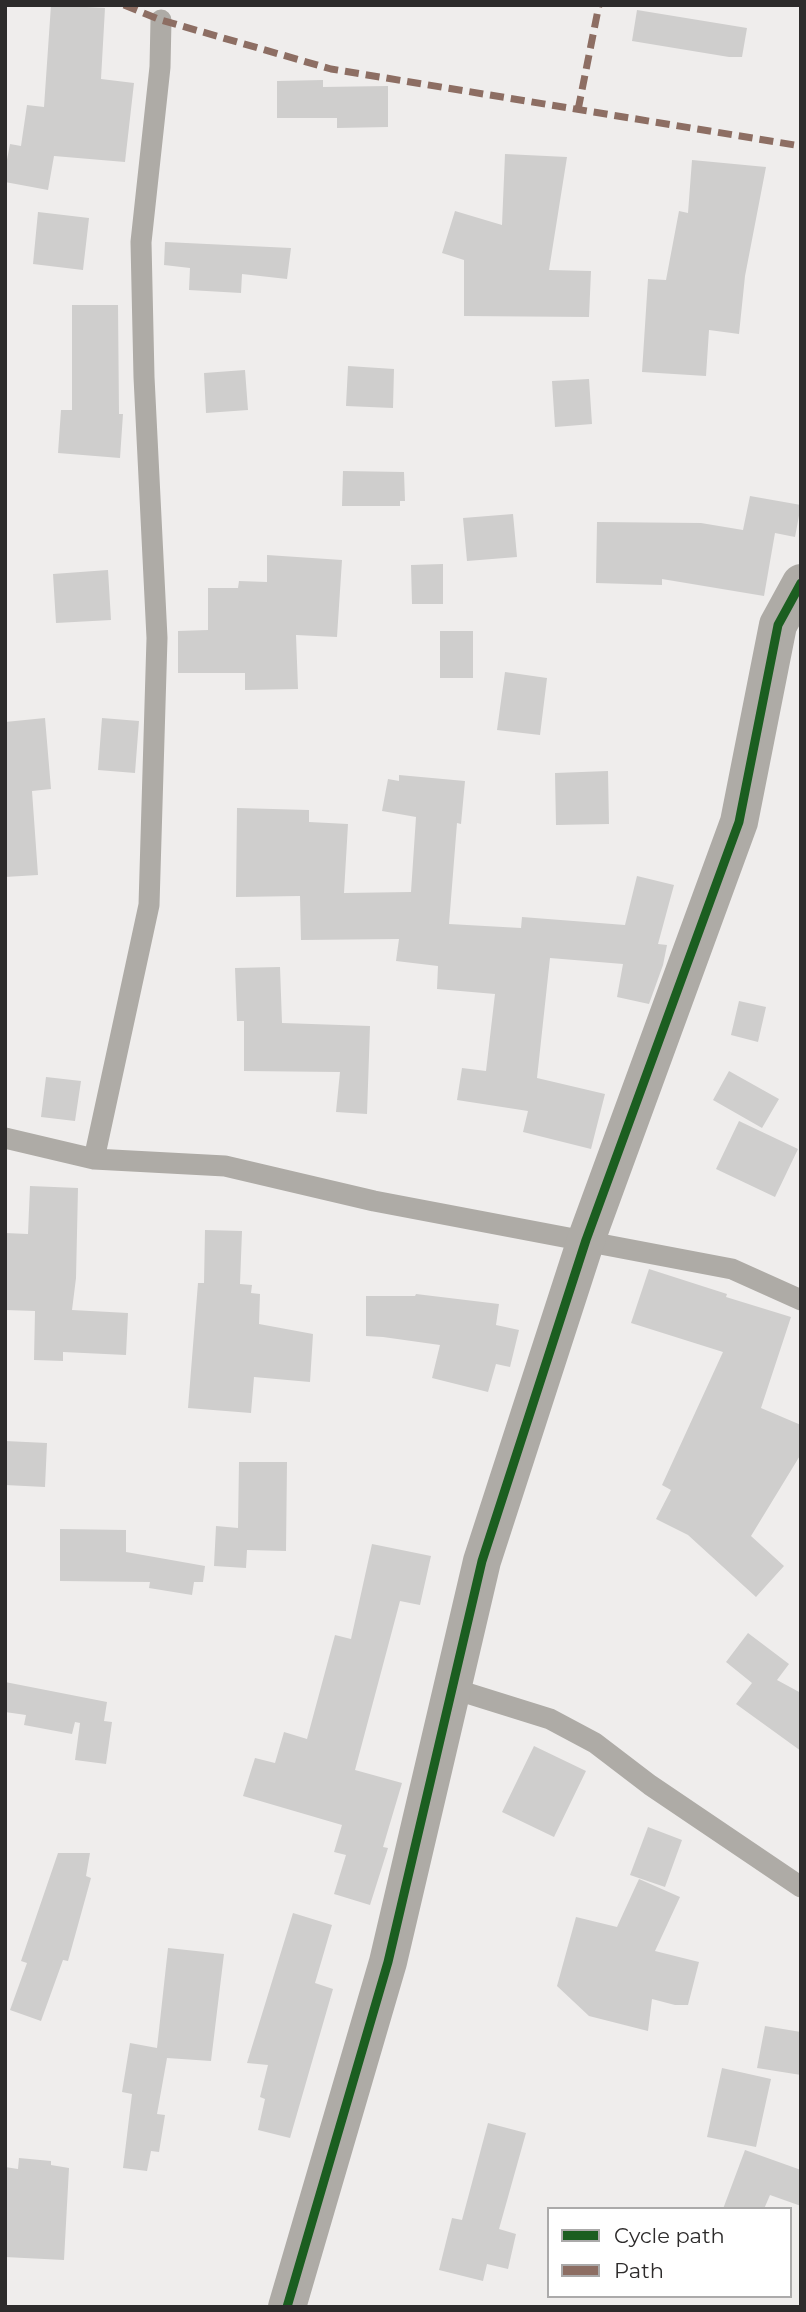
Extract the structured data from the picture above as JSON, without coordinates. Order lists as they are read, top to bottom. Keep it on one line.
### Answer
{"legend":["Cycle path","Path"]}
